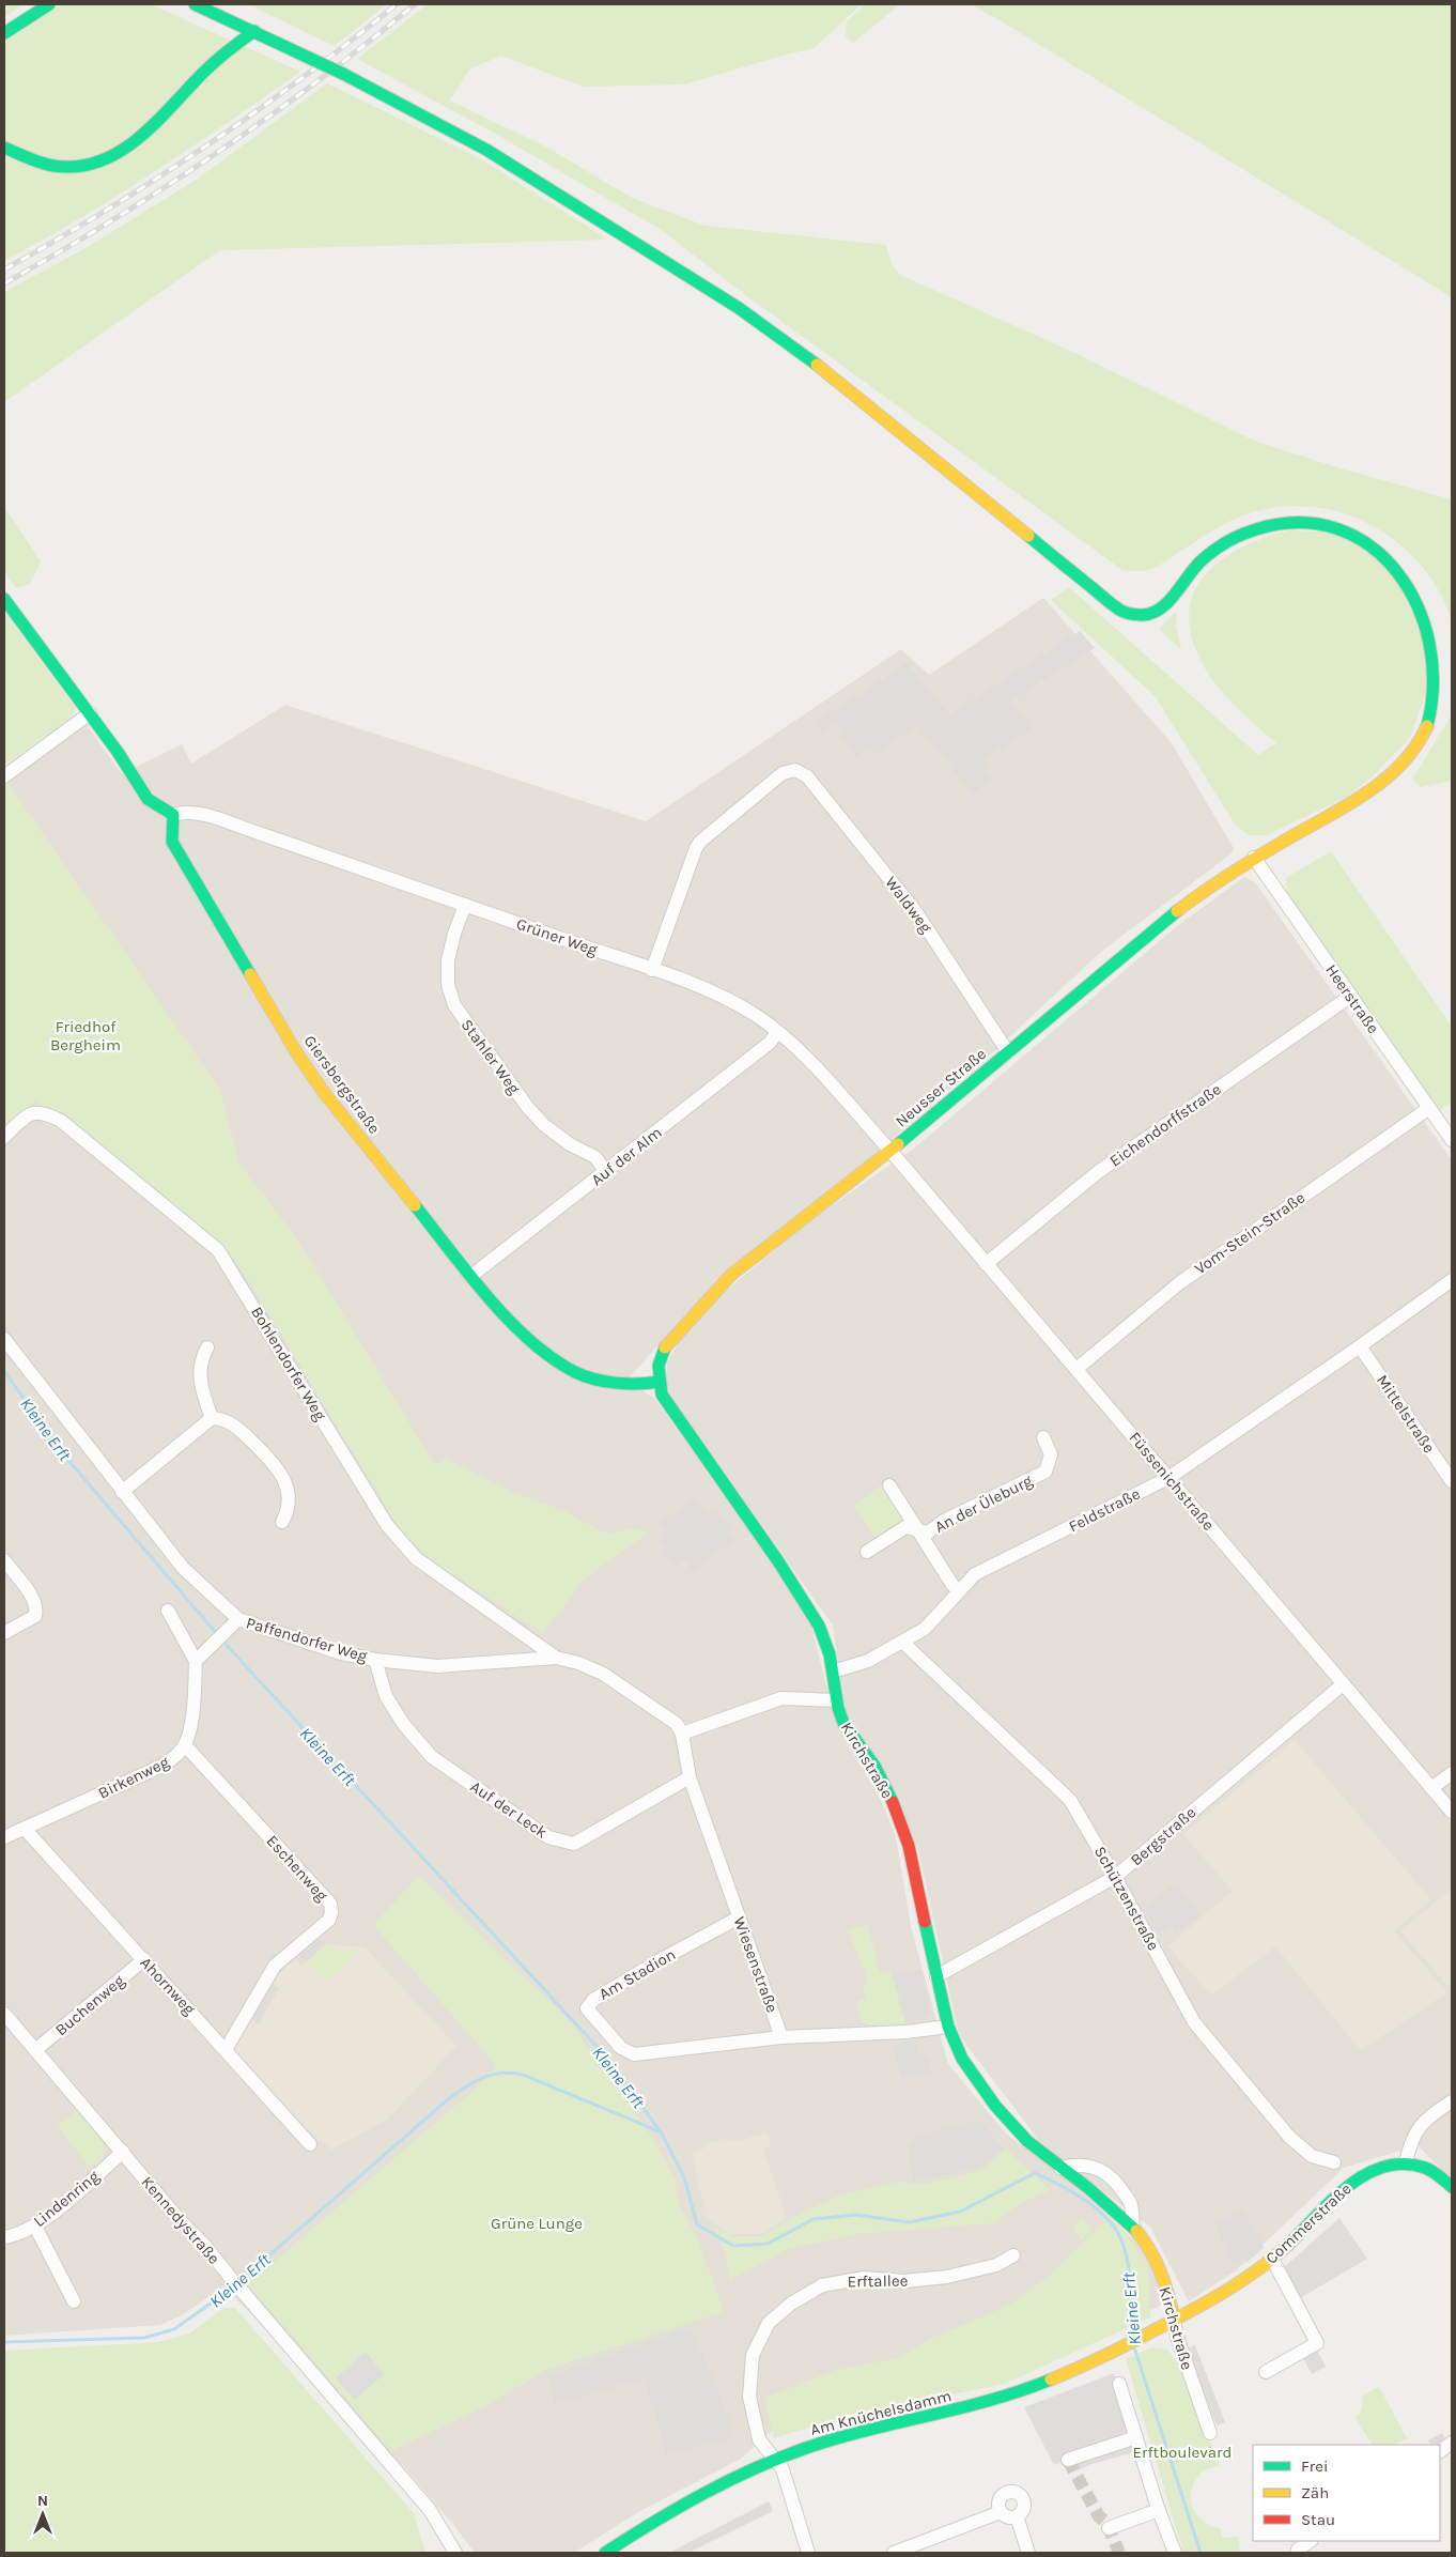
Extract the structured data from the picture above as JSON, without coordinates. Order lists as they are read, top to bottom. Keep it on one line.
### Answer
{"streets":{"main road":["Giersbergstraße","Neusser Straße","Kirchstraße","Commerstraße","Am Knüchelsdamm"],"street":["Waldweg","Grüner Weg","Heerstraße","Stahler Weg","Eichendorffstraße","Auf der Alm","Vom-Stein-Straße","Bohlendorfer Weg","Mittelstraße","Füssenichstraße","An der Üleburg","Feldstraße","Paffendorfer Weg","Birkenweg","Auf der Leck","Bergstraße","Eschenweg","Schützenstraße","Wiesenstraße","Am Stadion","Ahornweg","Buchenweg","Lindenring","Kennedystraße","Erftallee"]},"crossings":[["Waldweg","Grüner Weg"],["Waldweg","Neusser Straße"],["Grüner Weg","Stahler Weg"],["Grüner Weg","Giersbergstraße"],["Grüner Weg","Neusser Straße"],["Grüner Weg","Auf der Alm"],["Grüner Weg","Füssenichstraße"],["Heerstraße","Neusser Straße"],["Heerstraße","Eichendorffstraße"],["Heerstraße","Vom-Stein-Straße"],["Stahler Weg","Auf der Alm"],["Giersbergstraße","Auf der Alm"],["Giersbergstraße","Kirchstraße"],["Neusser Straße","Füssenichstraße"],["Neusser Straße","Kirchstraße"],["Eichendorffstraße","Füssenichstraße"],["Vom-Stein-Straße","Füssenichstraße"],["Bohlendorfer Weg","Paffendorfer Weg"],["Mittelstraße","Feldstraße"],["Füssenichstraße","Feldstraße"],["Füssenichstraße","Bergstraße"],["An der Üleburg","Feldstraße"],["Feldstraße","Kirchstraße"],["Feldstraße","Schützenstraße"],["Paffendorfer Weg","Auf der Leck"],["Paffendorfer Weg","Wiesenstraße"],["Kirchstraße","Bergstraße"],["Kirchstraße","Commerstraße"],["Kirchstraße","Am Knüchelsdamm"],["Birkenweg","Eschenweg"],["Birkenweg","Ahornweg"],["Auf der Leck","Wiesenstraße"],["Bergstraße","Schützenstraße"],["Eschenweg","Ahornweg"],["Wiesenstraße","Am Stadion"],["Ahornweg","Buchenweg"],["Buchenweg","Kennedystraße"],["Lindenring","Kennedystraße"],["Commerstraße","Am Knüchelsdamm"],["Erftallee","Am Knüchelsdamm"]],"water":["Kleine Erft"],"parks":["Friedhof Bergheim","Grüne Lunge","Erftboulevard"],"legend":["Frei","Zäh","Stau"],"north":"top"}
